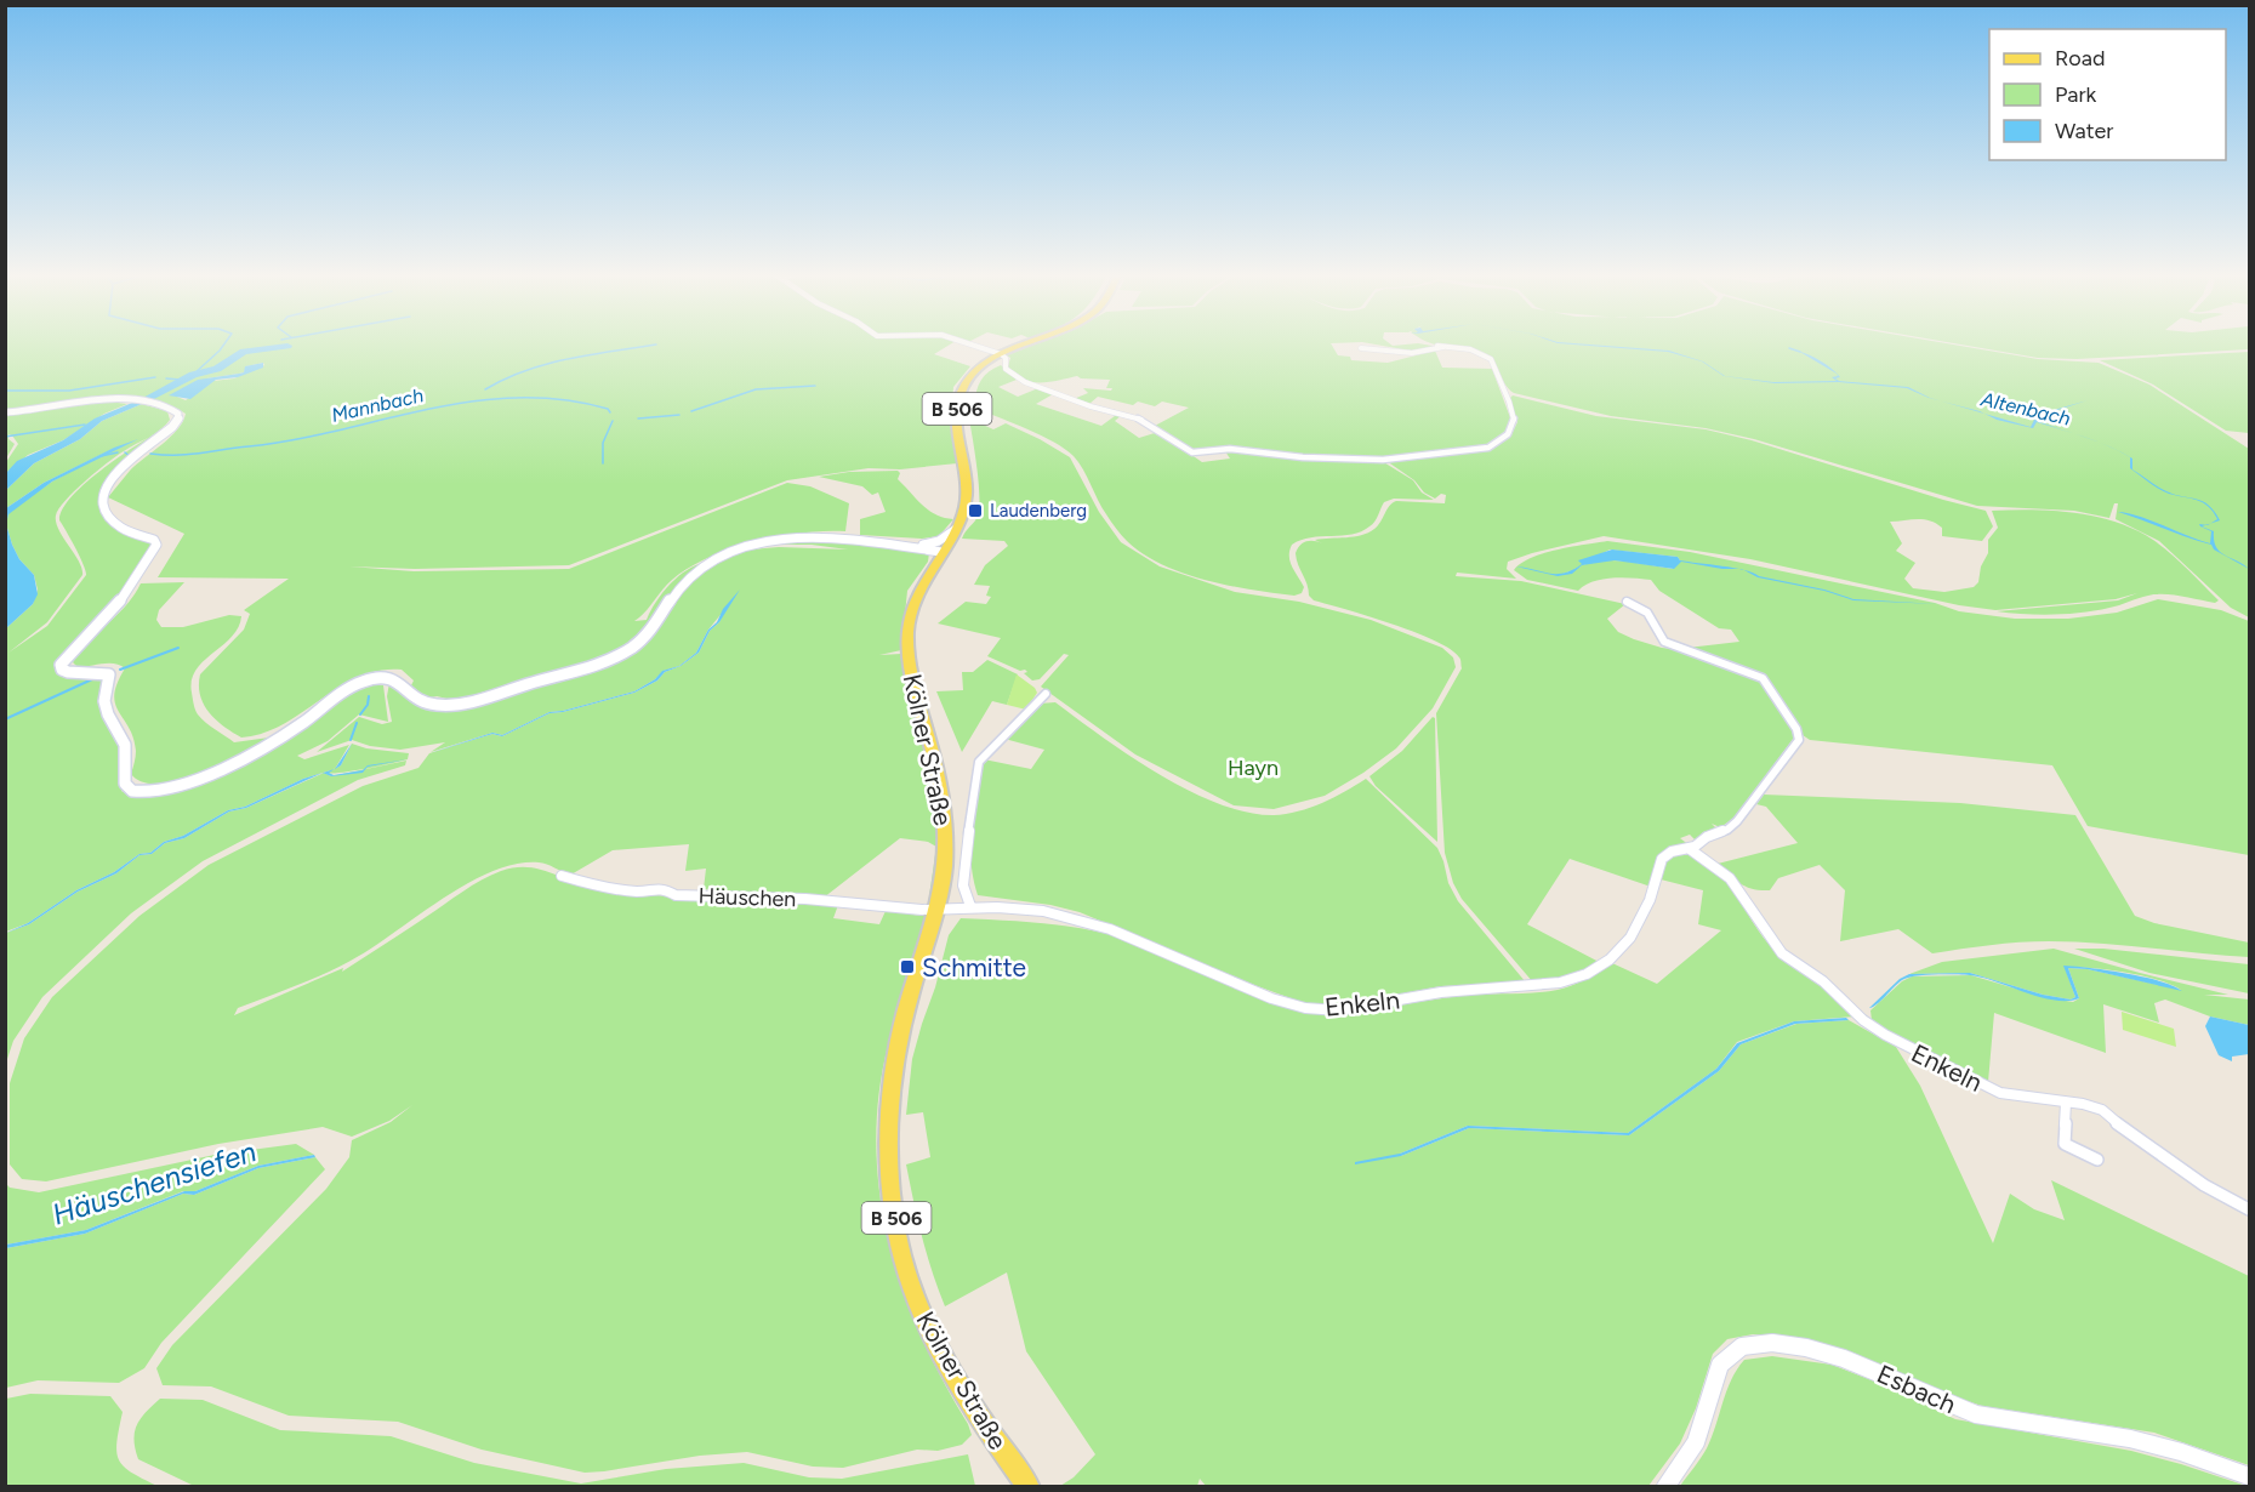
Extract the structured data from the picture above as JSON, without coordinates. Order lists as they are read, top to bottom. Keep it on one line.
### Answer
{"streets":{"main road":["B 506","Kölner Straße","Esbach"],"street":["Häuschen","Enkeln"]},"crossings":[["B 506","Kölner Straße"],["Kölner Straße","Häuschen"],["Kölner Straße","Enkeln"],["Häuschen","Enkeln"]],"water":["Mannbach","Altenbach","Häuschensiefen"],"parks":["Hayn"],"places":{"transit":["Laudenberg","Schmitte"]},"legend":["Road","Park","Water"]}
